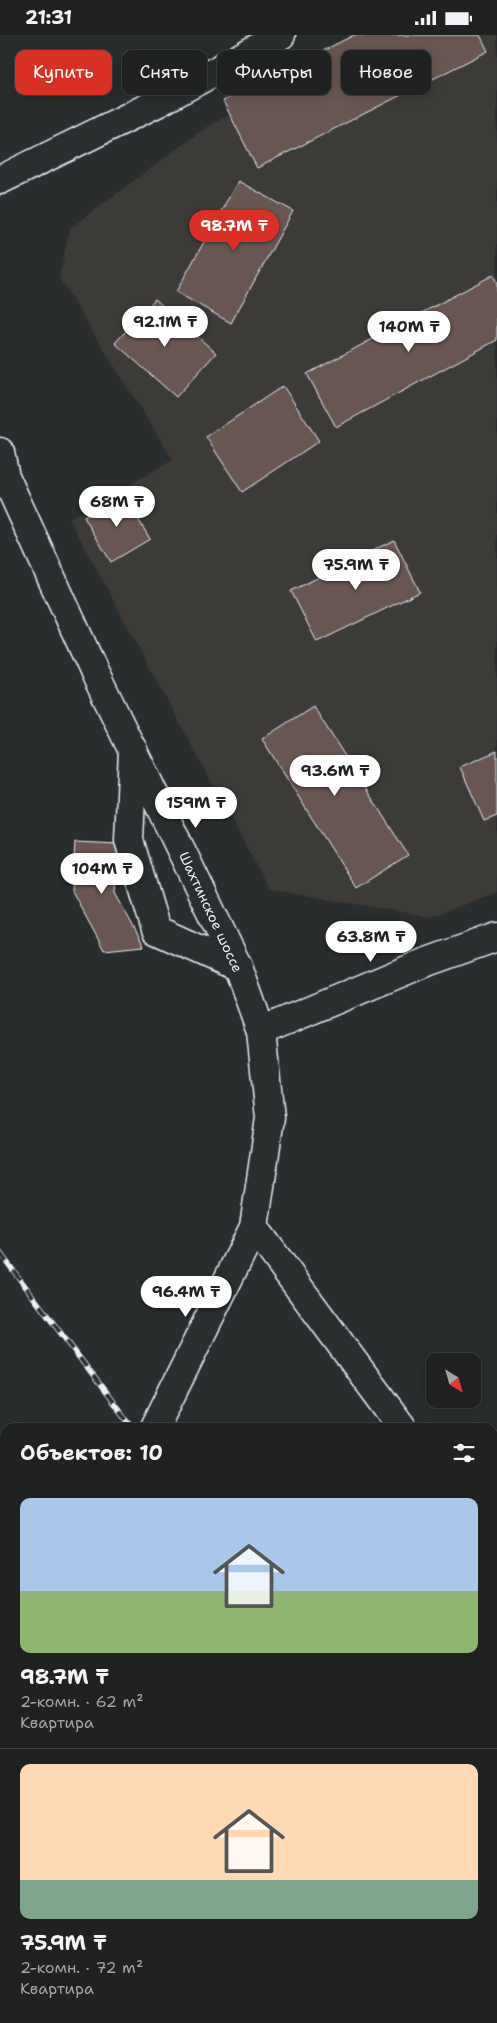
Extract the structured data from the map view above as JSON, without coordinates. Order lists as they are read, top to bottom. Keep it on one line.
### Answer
{"streets":{"main road":["Шахтинское шоссе"]},"north":"bottom right","page":{"status":"21:31","chip":["Купить","Снять","Фильтры","Новое"],"price":["98.7M ₸","92.1M ₸","140M ₸","68M ₸","75.9M ₸","93.6M ₸","159M ₸","104M ₸","63.8M ₸","96.4M ₸"],"heading":"Объектов: 10","list":[{"name":"98.7M ₸","note":"2-комн. · 62 m² · Квартира"},{"name":"75.9M ₸","note":"2-комн. · 72 m² · Квартира"}]}}
